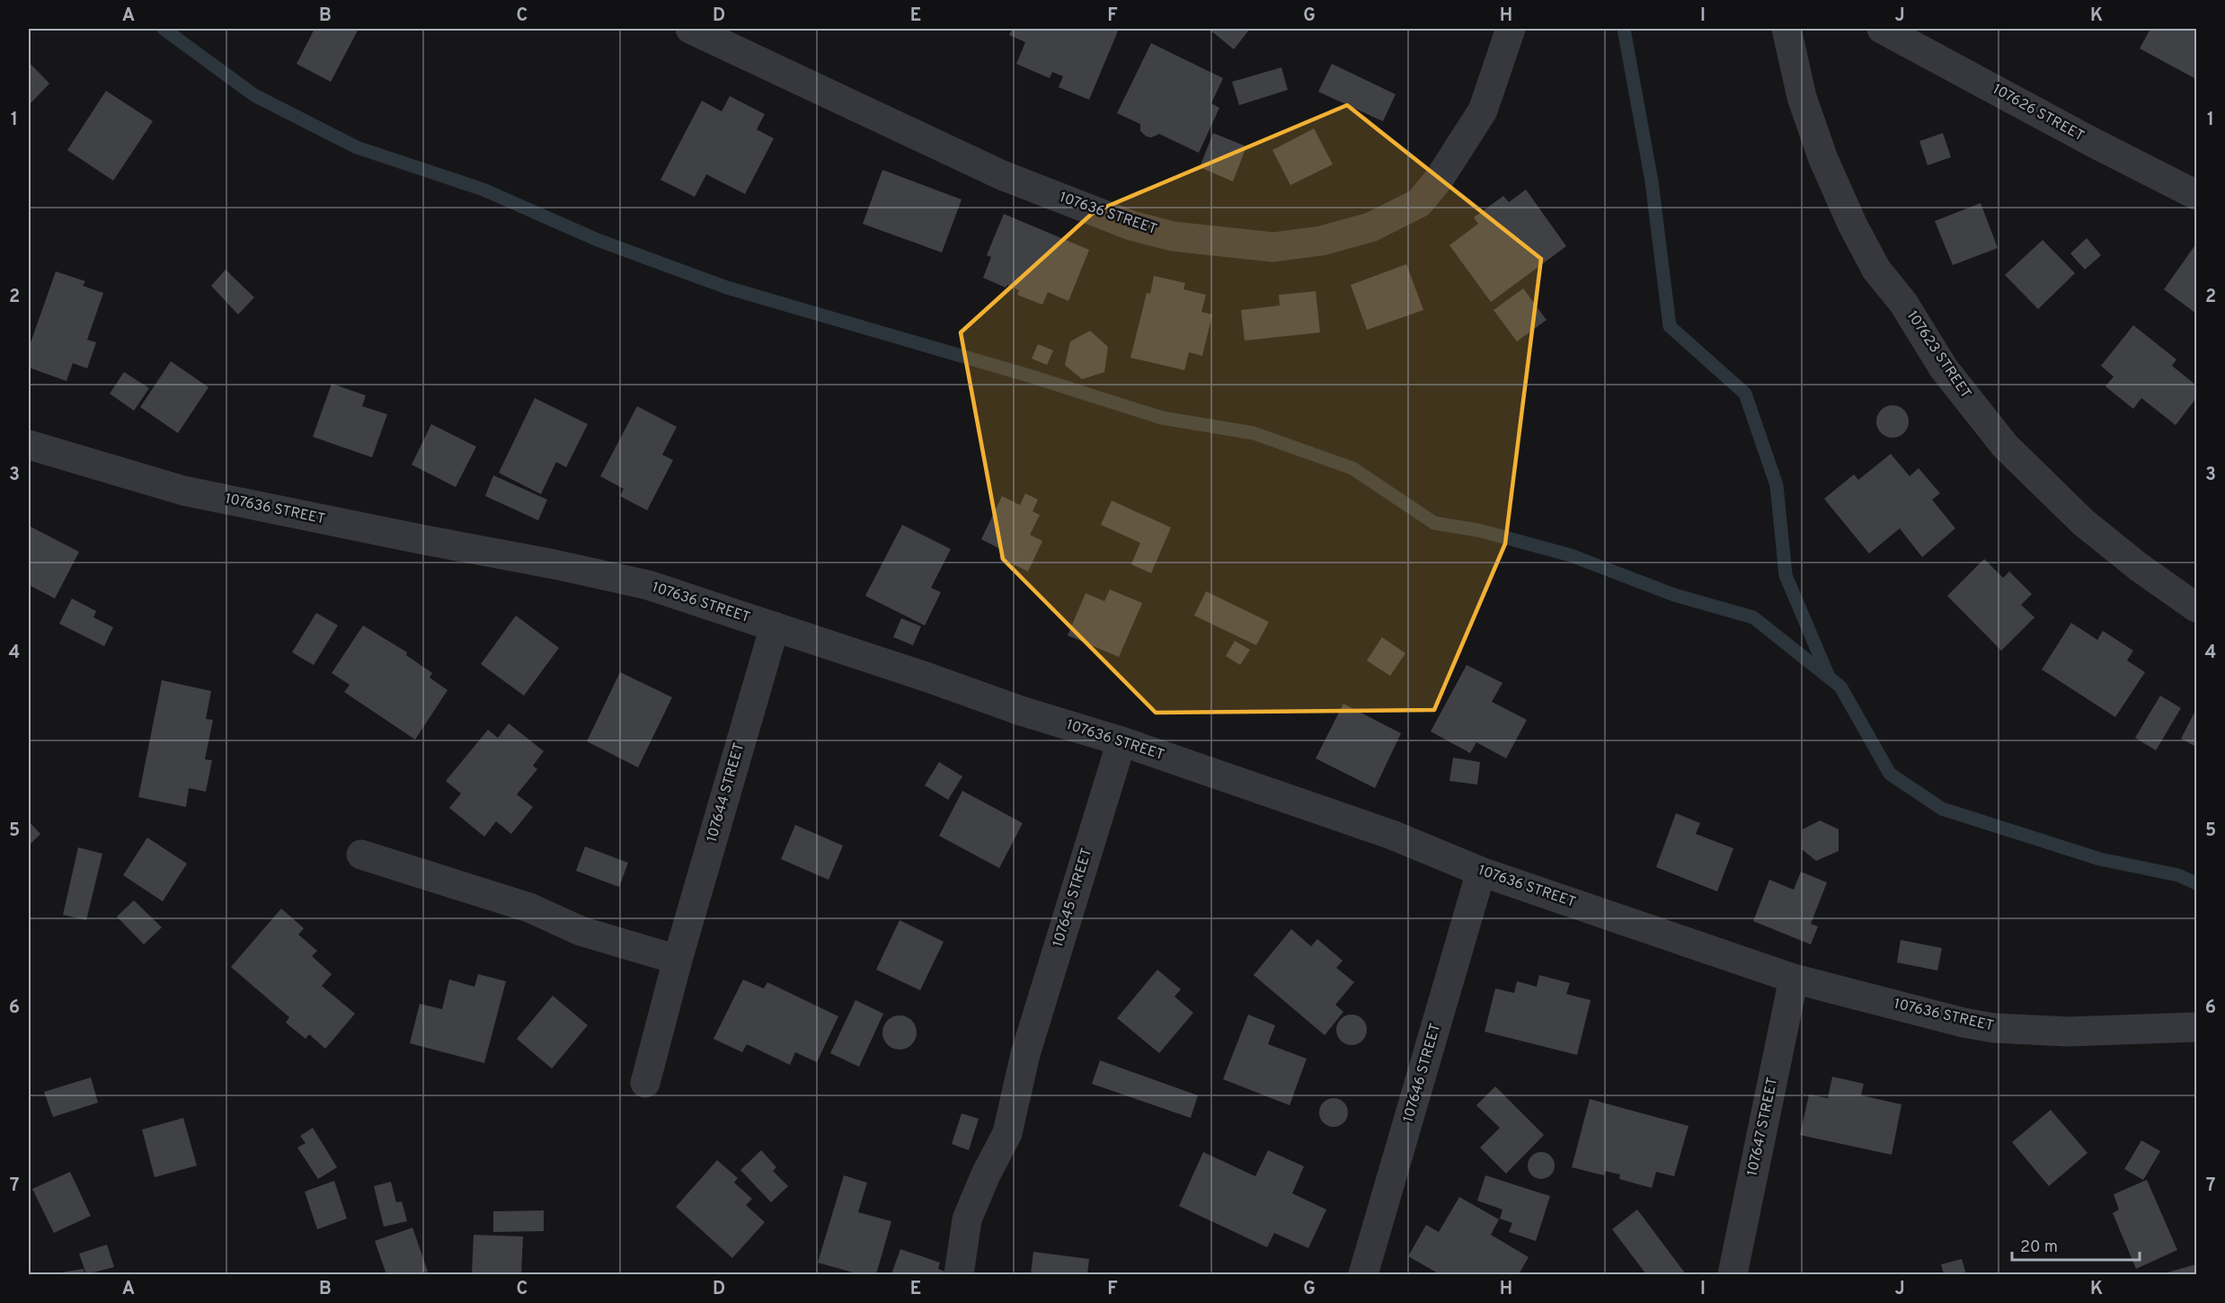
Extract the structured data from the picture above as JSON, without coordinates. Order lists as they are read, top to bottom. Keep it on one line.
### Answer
{"streets":{"street":["107626 STREET","107636 STREET","107623 STREET","107644 STREET","107645 STREET","107646 STREET","107647 STREET"]},"crossings":[["107636 STREET","107644 STREET"],["107636 STREET","107645 STREET"],["107636 STREET","107646 STREET"],["107636 STREET","107647 STREET"]],"scale_bar":"20 m","grid":{"columns":["A","B","C","D","E","F","G","H","I","J","K"],"rows":["1","2","3","4","5","6","7"]}}
